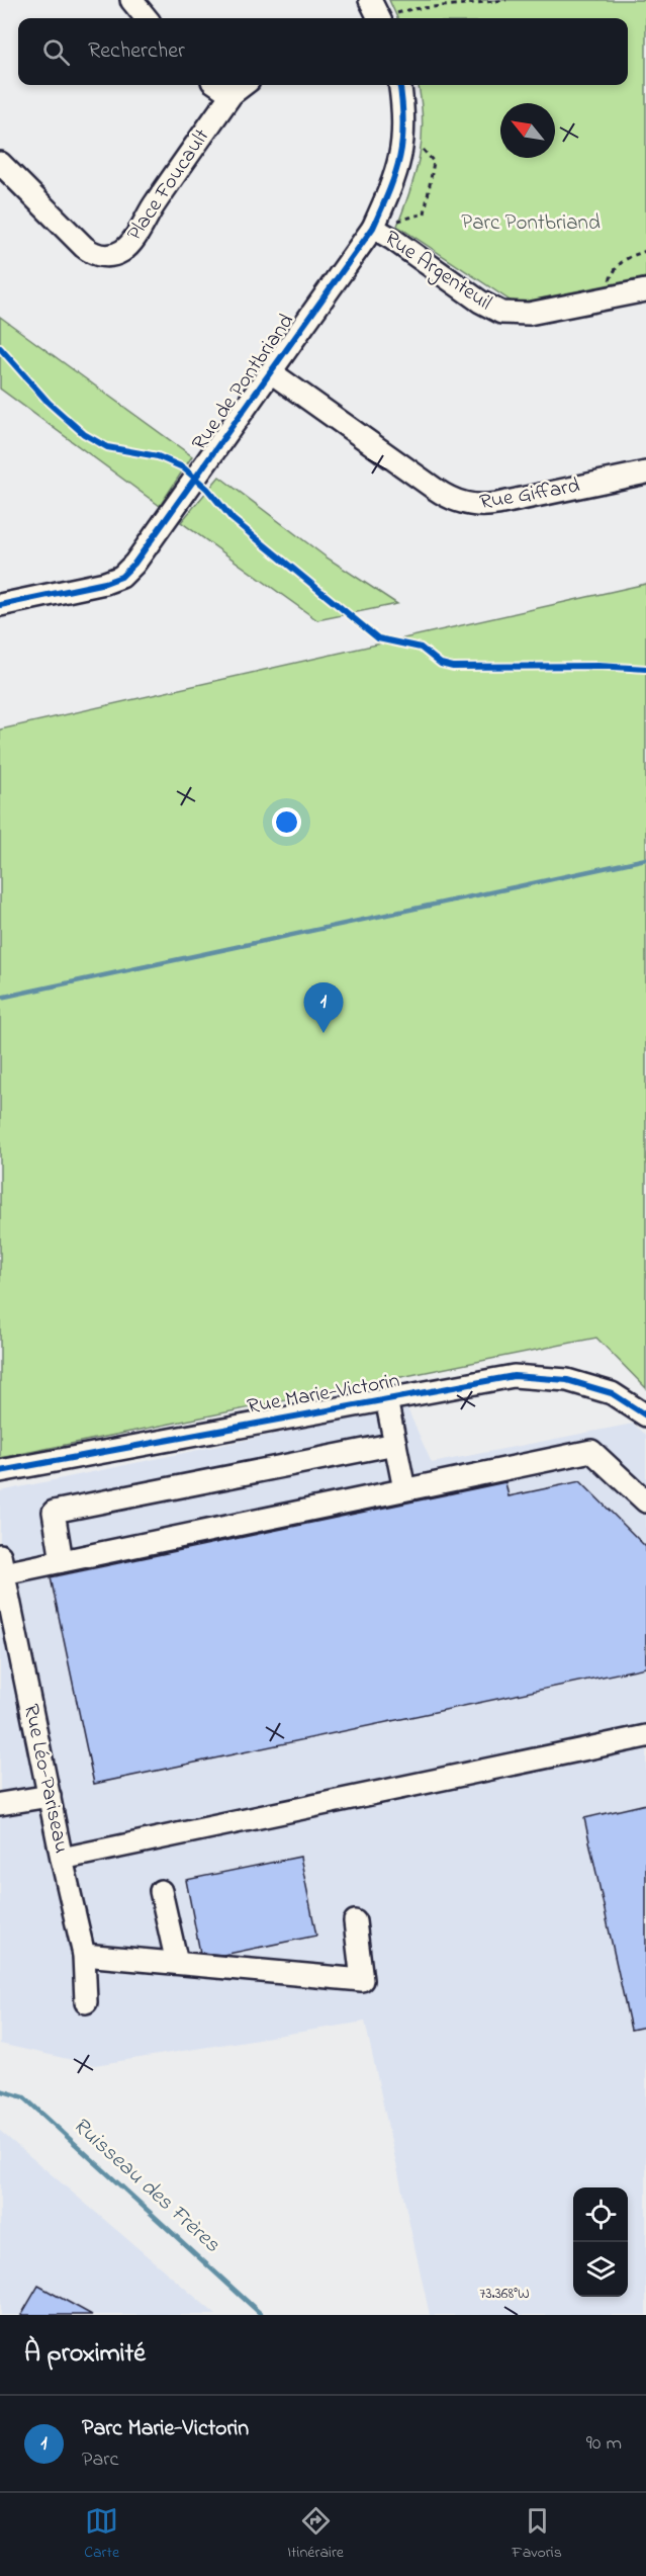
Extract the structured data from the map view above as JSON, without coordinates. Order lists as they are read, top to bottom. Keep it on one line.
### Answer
{"streets":{"street":["Place Foucault","Rue Argenteuil","Rue de Pontbriand","Rue Giffard","Rue Marie-Victorin","Rue Léo-Pariseau"]},"crossings":[["Rue Argenteuil","Rue de Pontbriand"],["Rue de Pontbriand","Rue Giffard"]],"water":["Ruisseau des Frères"],"parks":["Parc Pontbriand"],"north":"top left","page":{"search":"Rechercher","pins":"1","heading":"À proximité","list":[{"mark":"1","name":"Parc Marie-Victorin","note":"Parc","value":"90 m"}],"nav":["Carte","Itinéraire","Favoris"]},"coordinates":["73.368°W"]}
